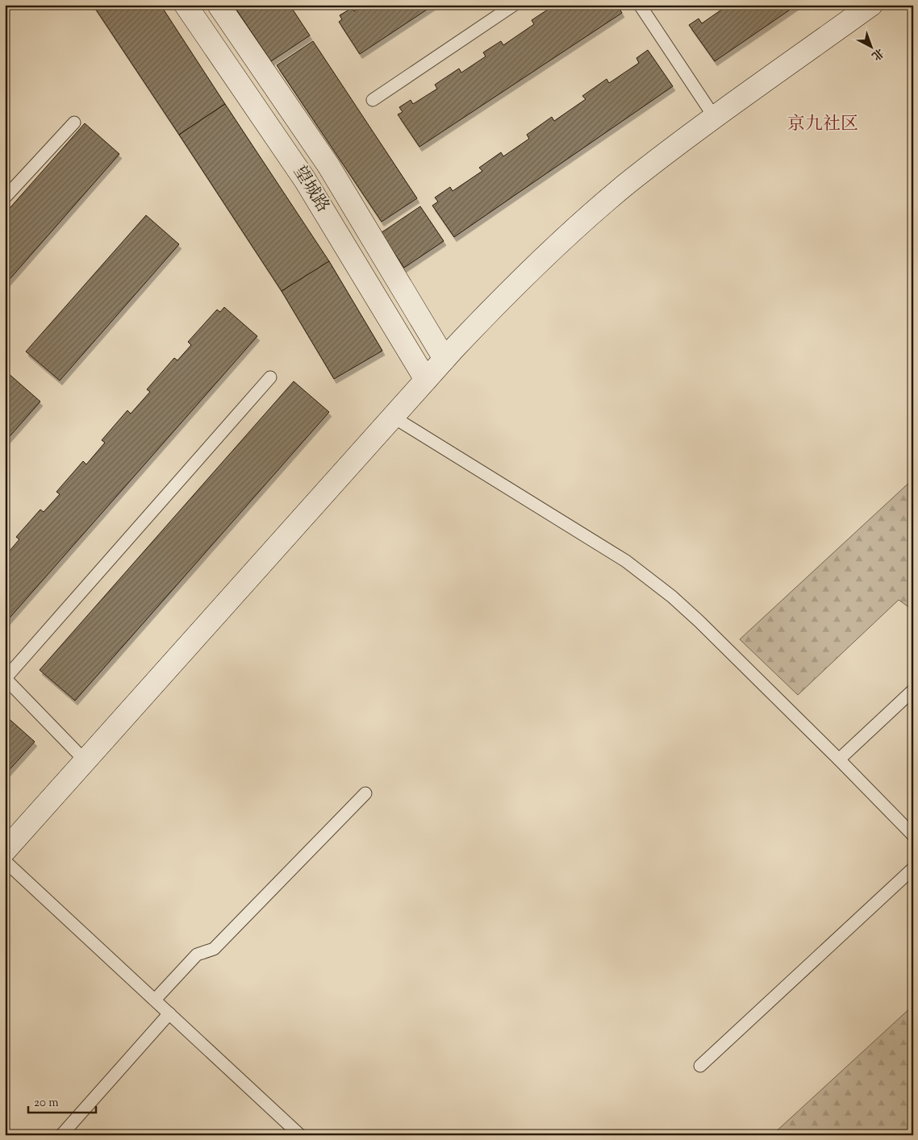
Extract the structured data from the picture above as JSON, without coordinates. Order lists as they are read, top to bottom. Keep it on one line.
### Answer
{"streets":{"main road":["望城路"]},"districts":["京九社区"],"scale_bar":"20 m","north":"bottom right"}
